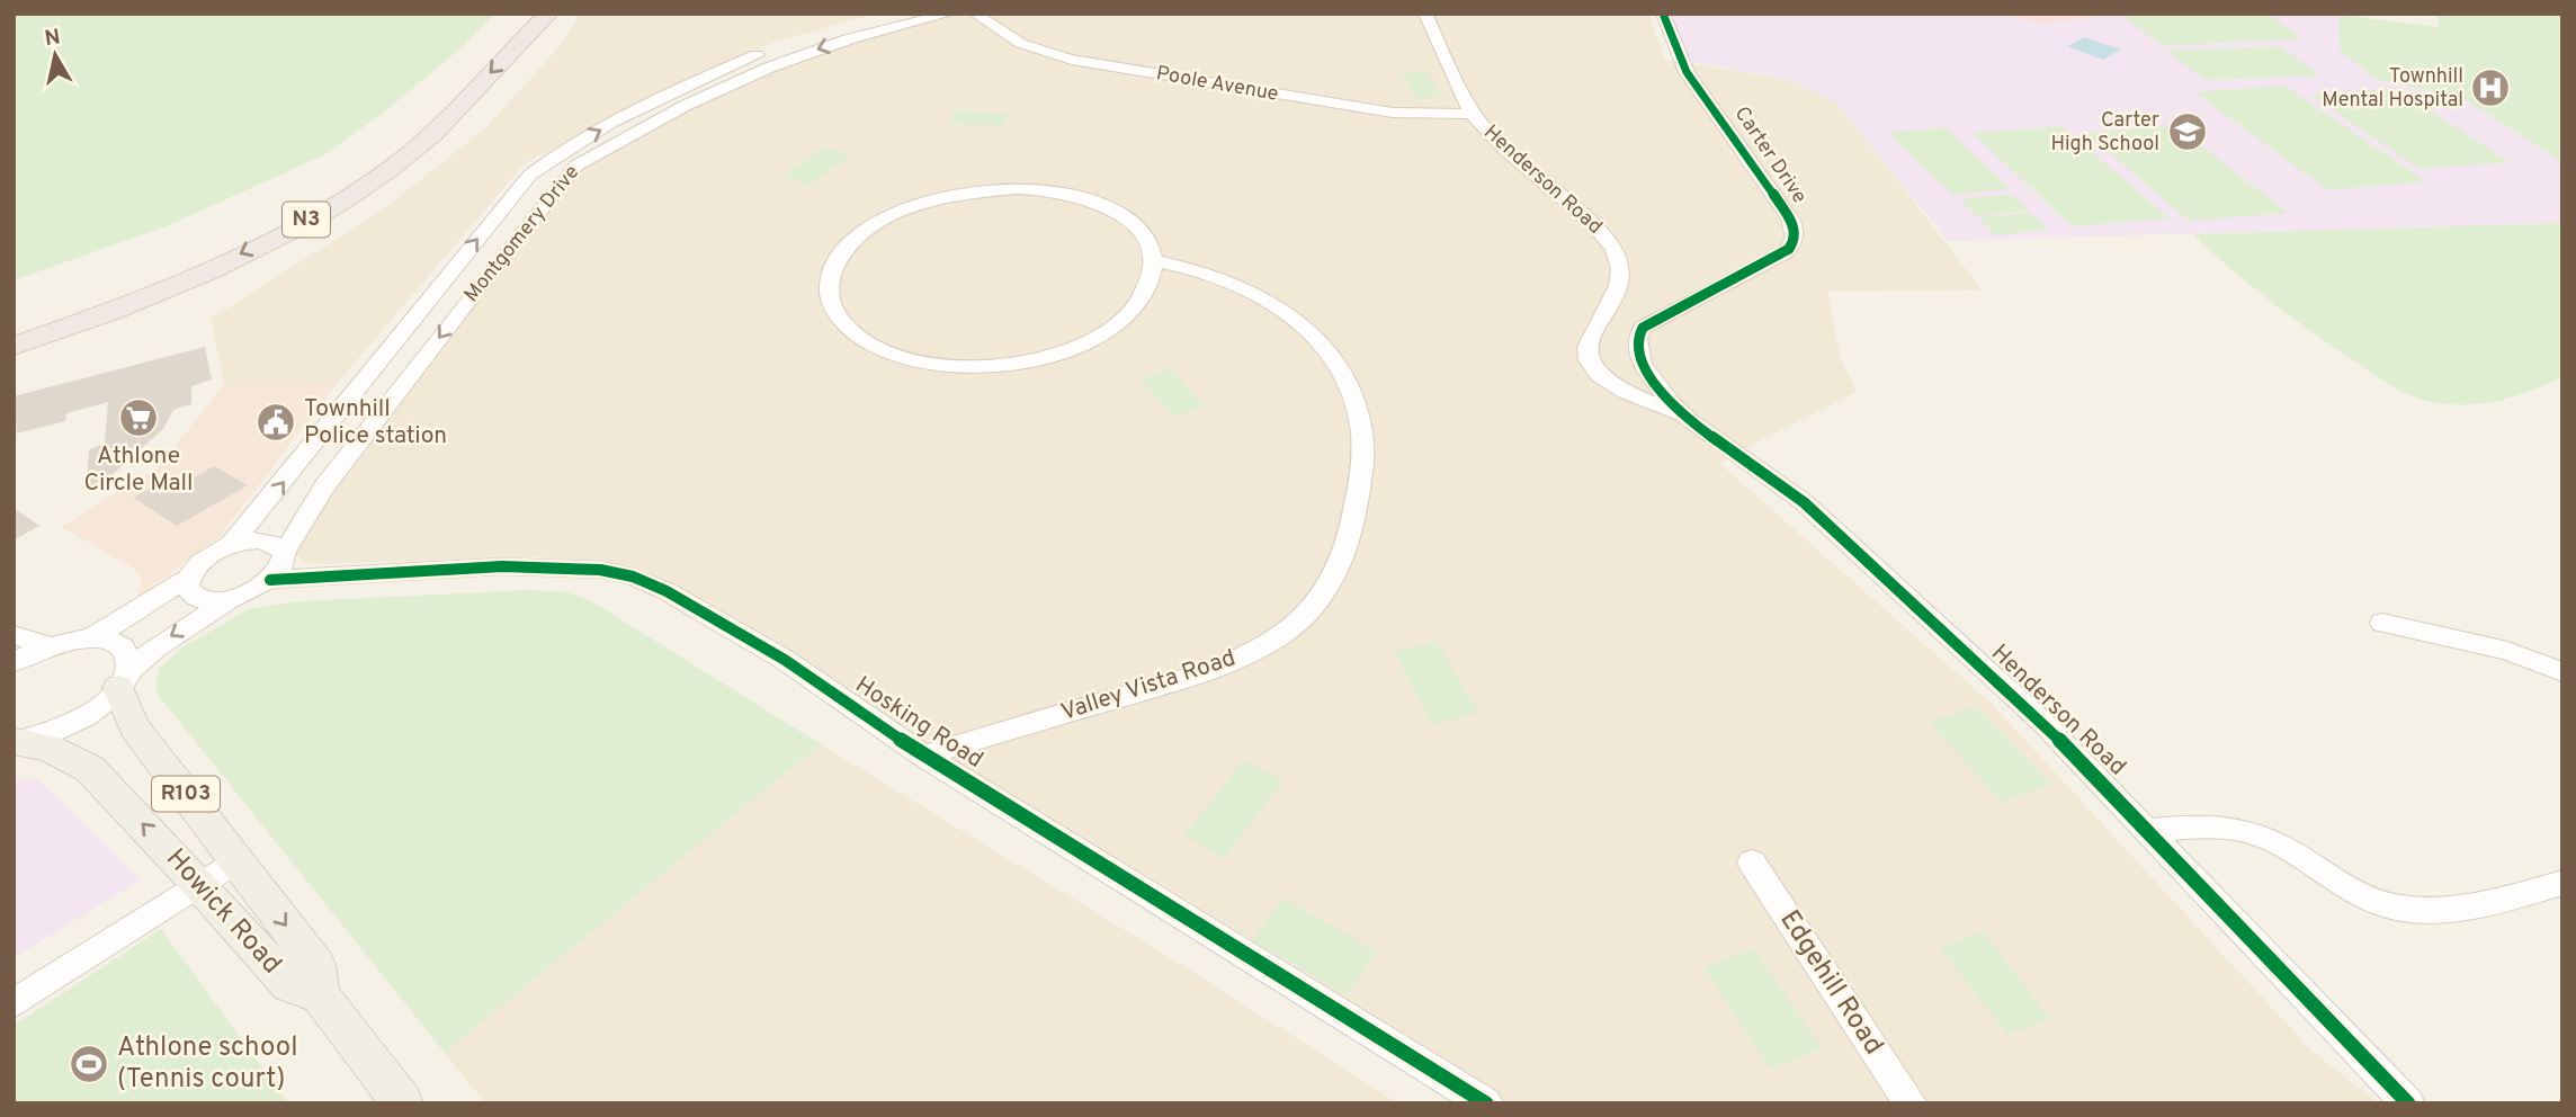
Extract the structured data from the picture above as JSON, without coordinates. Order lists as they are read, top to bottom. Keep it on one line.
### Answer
{"streets":{"highway":["N3"],"main road":["R103","Howick Road"],"street":["Poole Avenue","Carter Drive","Henderson Road","Montgomery Drive","Valley Vista Road","Hosking Road","Edgehill Road"]},"crossings":[["Poole Avenue","Henderson Road"],["Carter Drive","Henderson Road"],["Montgomery Drive","Hosking Road"],["Valley Vista Road","Hosking Road"],["R103","Howick Road"]],"places":{"hospital":["Townhill Mental Hospital"],"school or university":["Carter High School"],"supermarket":["Athlone Circle Mall"],"public building":["Townhill Police station"],"sports":["Athlone school (Tennis court)"]},"north":"top"}
